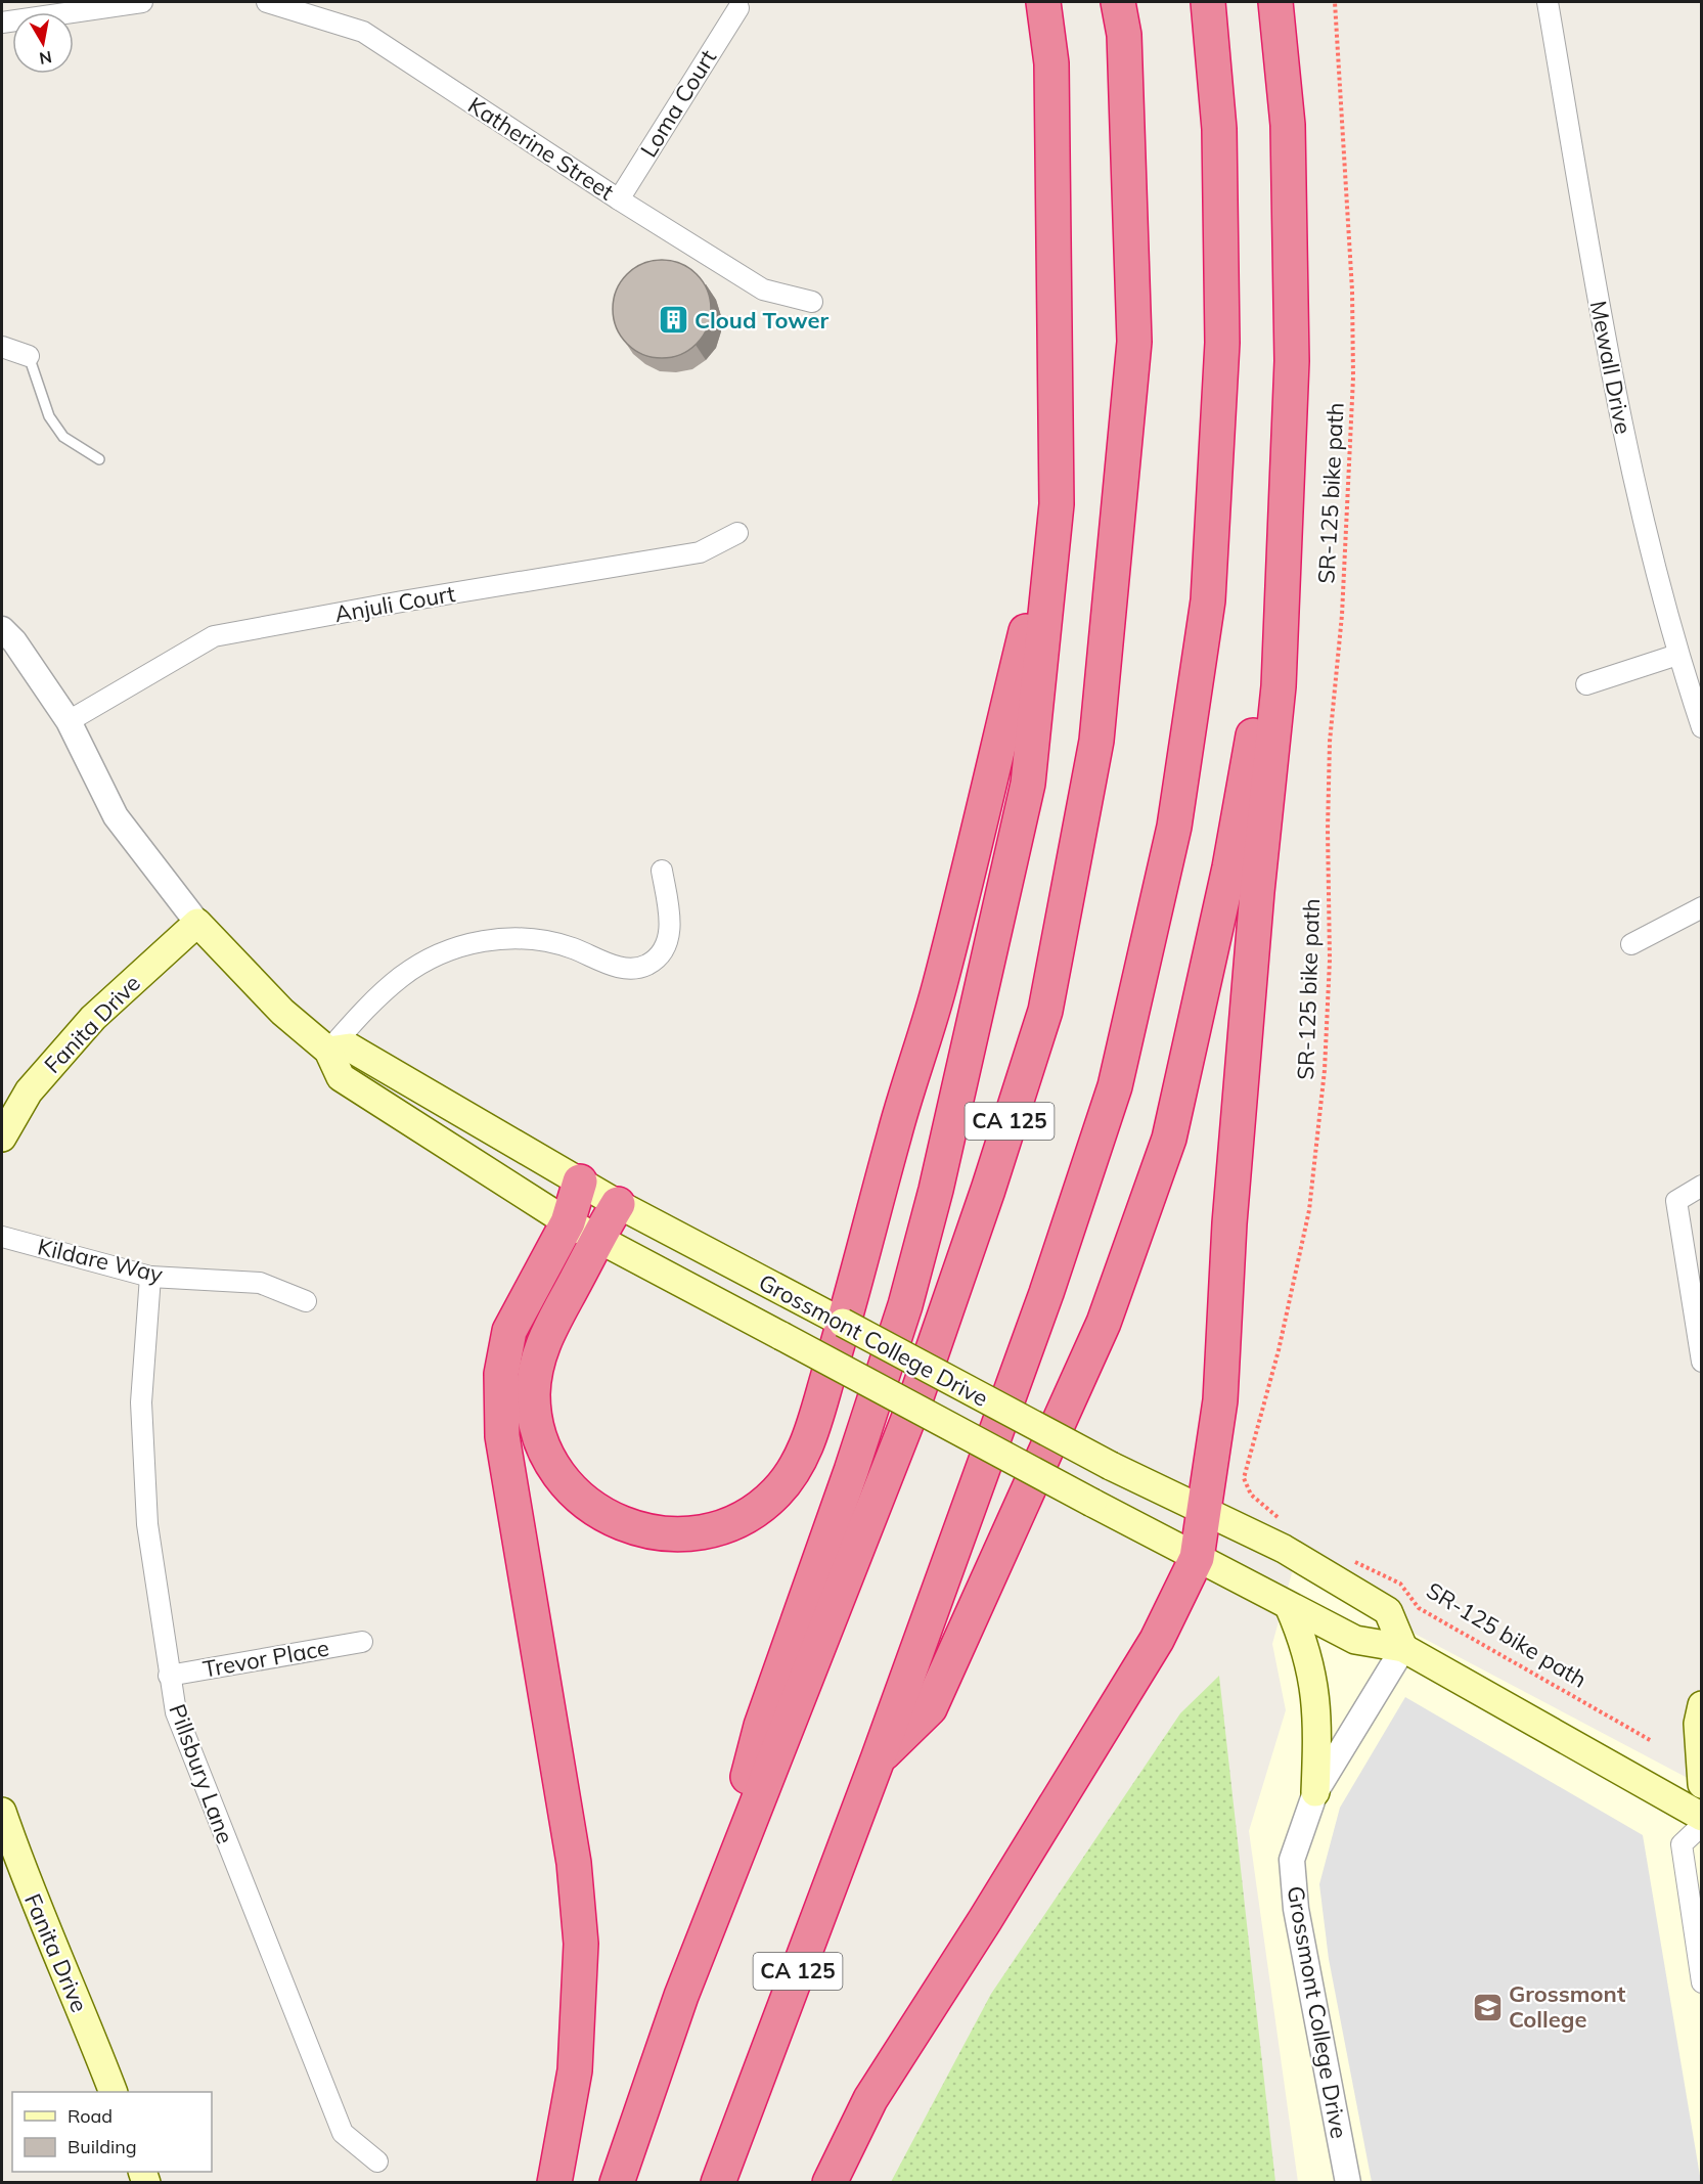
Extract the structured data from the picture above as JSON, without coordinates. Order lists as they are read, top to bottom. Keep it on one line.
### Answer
{"streets":{"highway":["CA 125"],"main road":["Fanita Drive","Grossmont College Drive"],"street":["Loma Court","Katherine Street","Mewall Drive","Anjuli Court","Kildare Way","Trevor Place","Pillsbury Lane"],"path":["SR-125 bike path"]},"crossings":[["Loma Court","Katherine Street"],["Anjuli Court","Grossmont College Drive"],["Fanita Drive","Grossmont College Drive"],["Kildare Way","Pillsbury Lane"],["Trevor Place","Pillsbury Lane"]],"places":{"building":["Cloud Tower"],"school or university":["Grossmont College"]},"legend":["Road","Building"],"north":"bottom"}
